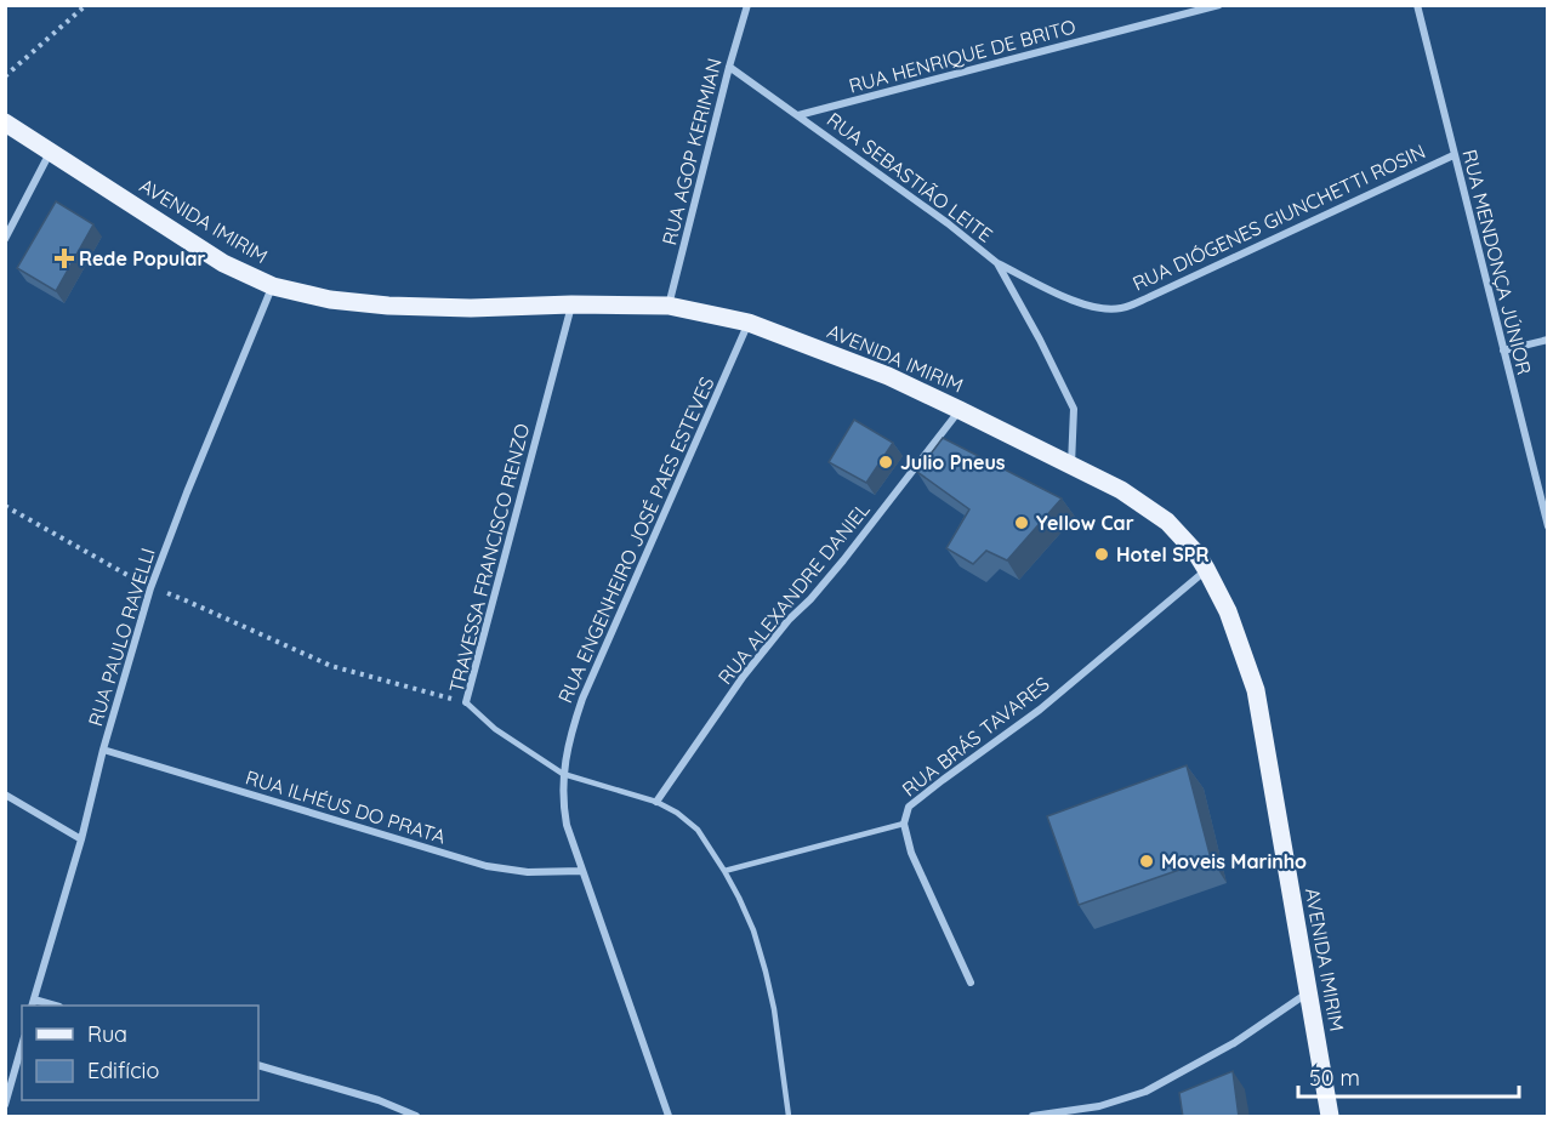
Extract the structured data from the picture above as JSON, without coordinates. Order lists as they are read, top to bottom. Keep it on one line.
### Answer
{"streets":{"main road":["AVENIDA IMIRIM"],"street":["RUA HENRIQUE DE BRITO","RUA AGOP KERIMIAN","RUA SEBASTIÃO LEITE","RUA DIÓGENES GIUNCHETTI ROSIN","RUA MENDONÇA JÚNIOR","RUA ENGENHEIRO JOSÉ PAES ESTEVES","TRAVESSA FRANCISCO RENZO","RUA ALEXANDRE DANIEL","RUA PAULO RAVELLI","RUA BRÁS TAVARES","RUA ILHÉUS DO PRATA"]},"crossings":[["RUA HENRIQUE DE BRITO","RUA SEBASTIÃO LEITE"],["RUA AGOP KERIMIAN","RUA SEBASTIÃO LEITE"],["RUA AGOP KERIMIAN","AVENIDA IMIRIM"],["RUA SEBASTIÃO LEITE","RUA DIÓGENES GIUNCHETTI ROSIN"],["RUA SEBASTIÃO LEITE","AVENIDA IMIRIM"],["RUA DIÓGENES GIUNCHETTI ROSIN","RUA MENDONÇA JÚNIOR"],["AVENIDA IMIRIM","RUA ENGENHEIRO JOSÉ PAES ESTEVES"],["AVENIDA IMIRIM","TRAVESSA FRANCISCO RENZO"],["AVENIDA IMIRIM","RUA ALEXANDRE DANIEL"],["AVENIDA IMIRIM","RUA PAULO RAVELLI"],["AVENIDA IMIRIM","RUA BRÁS TAVARES"],["RUA ENGENHEIRO JOSÉ PAES ESTEVES","TRAVESSA FRANCISCO RENZO"],["RUA ENGENHEIRO JOSÉ PAES ESTEVES","RUA ILHÉUS DO PRATA"],["TRAVESSA FRANCISCO RENZO","RUA ALEXANDRE DANIEL"],["RUA PAULO RAVELLI","RUA ILHÉUS DO PRATA"]],"places":{"health":["Rede Popular"],"other":["Julio Pneus","Yellow Car","Hotel SPR","Moveis Marinho"]},"legend":["Rua","Edifício"],"scale_bar":"50 m"}
